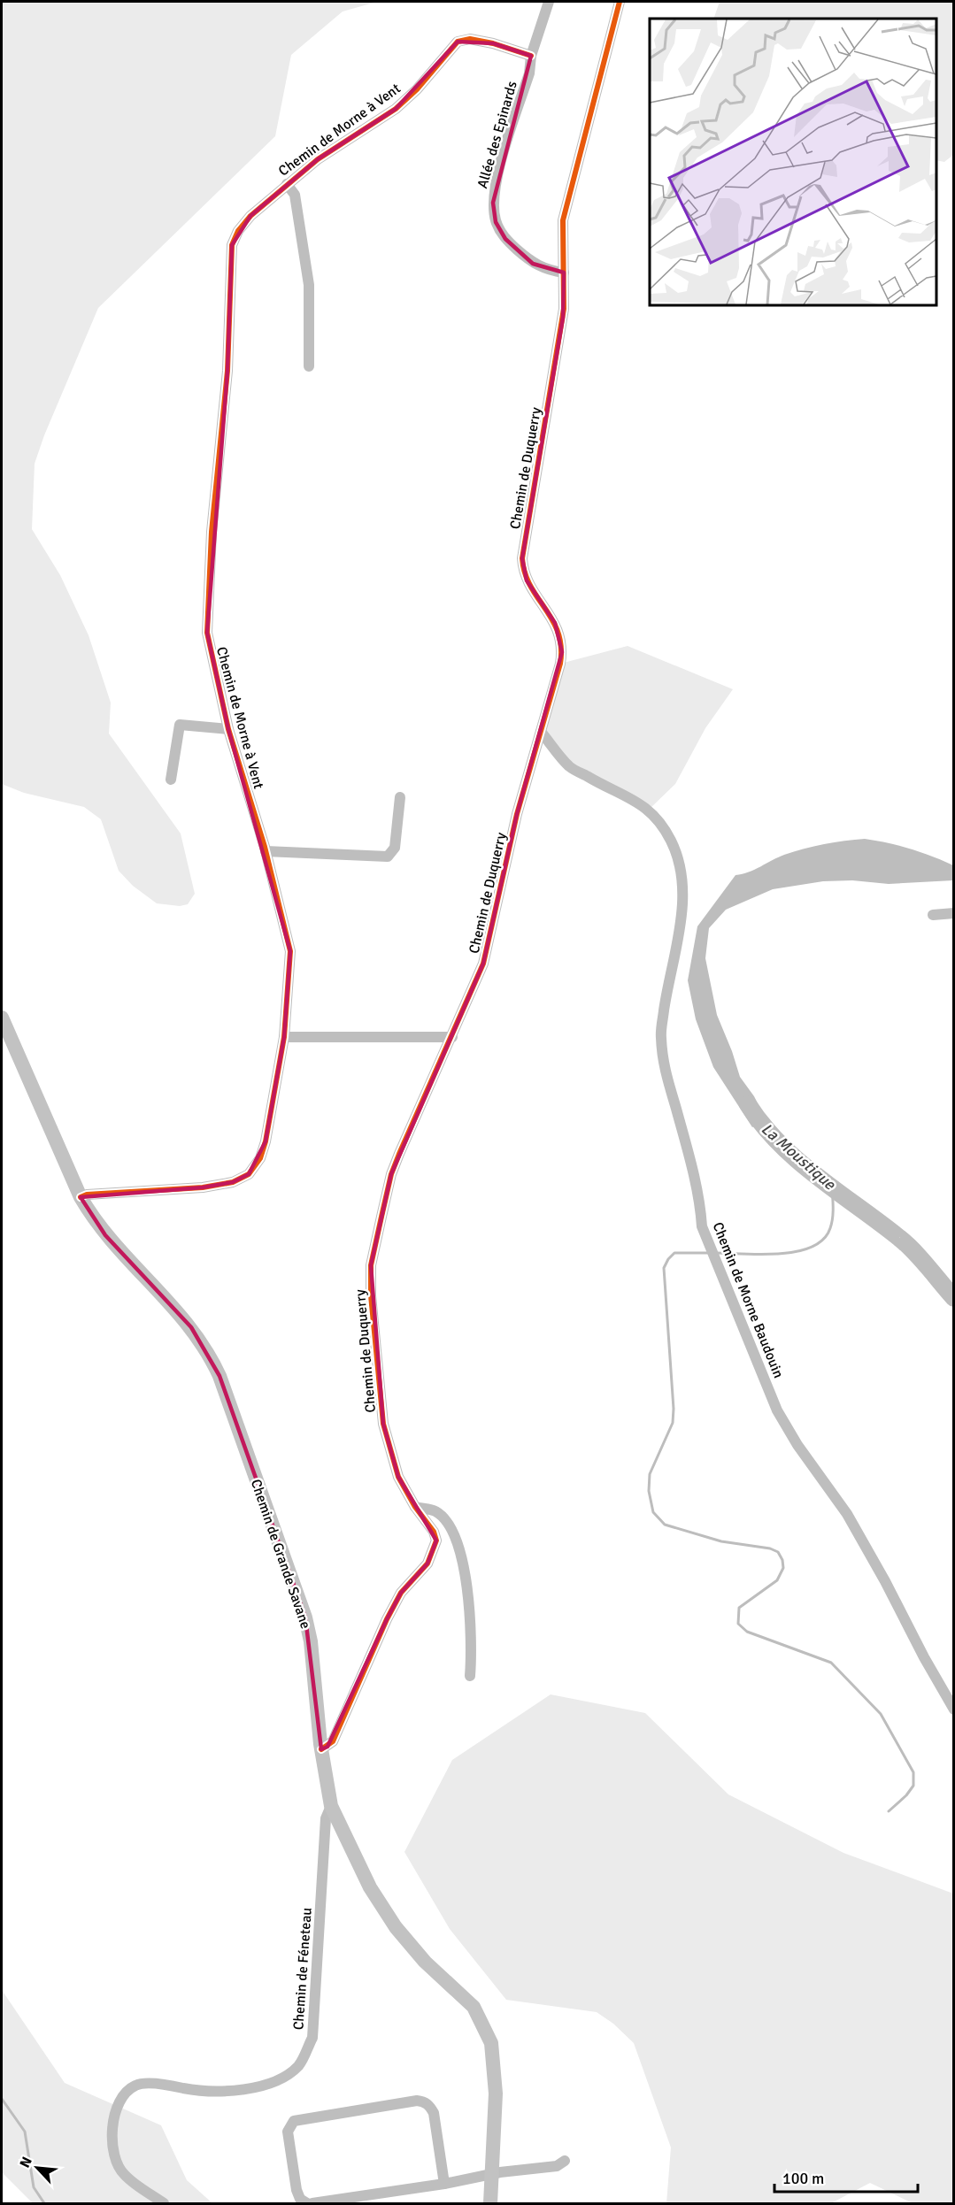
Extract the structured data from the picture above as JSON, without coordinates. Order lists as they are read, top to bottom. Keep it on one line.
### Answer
{"streets":{"street":["Chemin de Morne à Vent","Allée des Epinards","Chemin de Duquerry","Chemin de Morne Baudouin","Chemin de Grande Savane","Chemin de Féneteau"]},"crossings":[["Chemin de Morne à Vent","Allée des Epinards"],["Chemin de Morne à Vent","Chemin de Grande Savane"],["Allée des Epinards","Chemin de Duquerry"],["Chemin de Duquerry","Chemin de Morne Baudouin"],["Chemin de Duquerry","Chemin de Grande Savane"],["Chemin de Grande Savane","Chemin de Féneteau"]],"water":["La Moustique"],"scale_bar":"100 m","north":"top left"}
